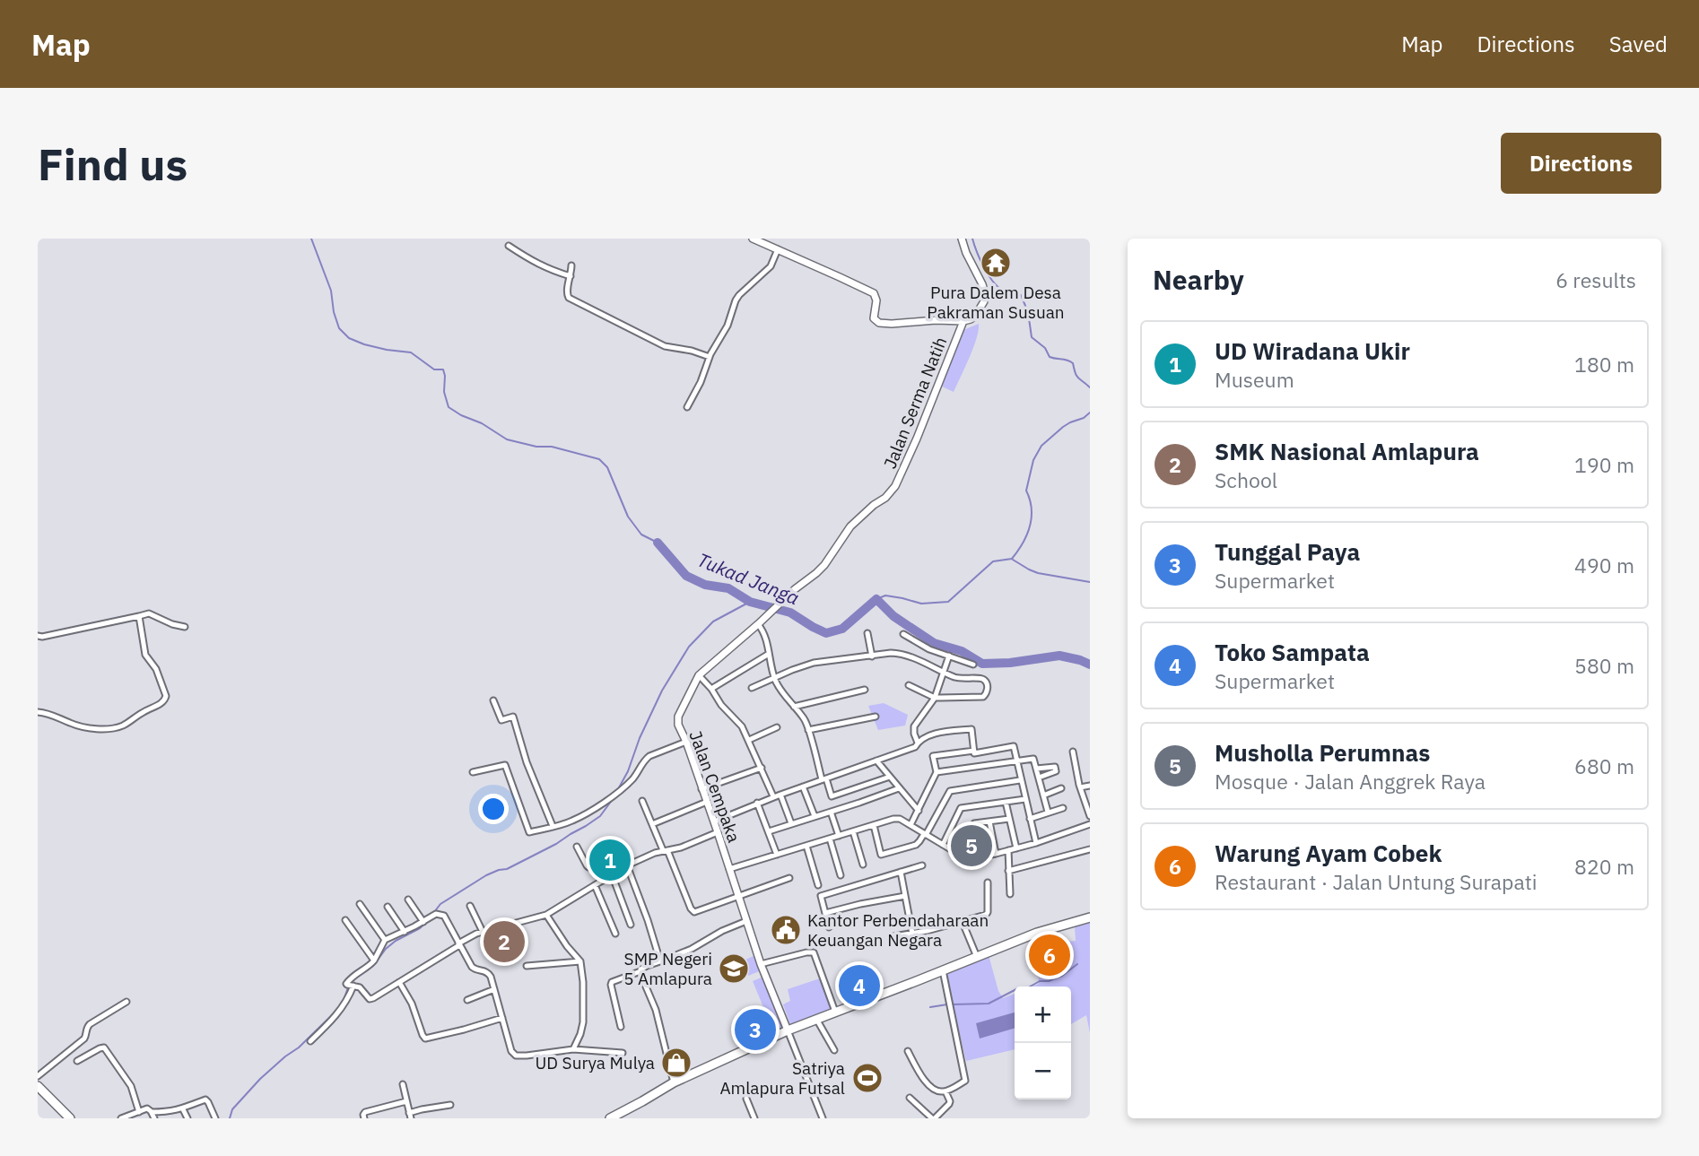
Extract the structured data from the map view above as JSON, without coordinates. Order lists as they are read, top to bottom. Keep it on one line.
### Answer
{"streets":{"street":["Jalan Serma Natih","Jalan Cempaka"]},"crossings":[["Jalan Serma Natih","Jalan Cempaka"]],"water":["Tukad Janga"],"places":{"temple":["Pura Dalem Desa Pakraman Susuan"],"public building":["Kantor Perbendaharaan Keuangan Negara"],"school or university":["SMP Negeri 5 Amlapura"],"shop":["UD Surya Mulya"],"sports":["Satriya Amlapura Futsal"]},"page":{"header":"Map","nav":["Map","Directions","Saved"],"buttons":"Directions","title":"Find us","heading":["Nearby","6 results"],"list":[{"mark":"1","name":"UD Wiradana Ukir","note":"Museum","value":"180 m"},{"mark":"2","name":"SMK Nasional Amlapura","note":"School","value":"190 m"},{"mark":"3","name":"Tunggal Paya","note":"Supermarket","value":"490 m"},{"mark":"4","name":"Toko Sampata","note":"Supermarket","value":"580 m"},{"mark":"5","name":"Musholla Perumnas","note":"Mosque · Jalan Anggrek Raya","value":"680 m"},{"mark":"6","name":"Warung Ayam Cobek","note":"Restaurant · Jalan Untung Surapati","value":"820 m"}],"pins":["5","1","2","6","4","3"],"map_buttons":["+","−"]}}
